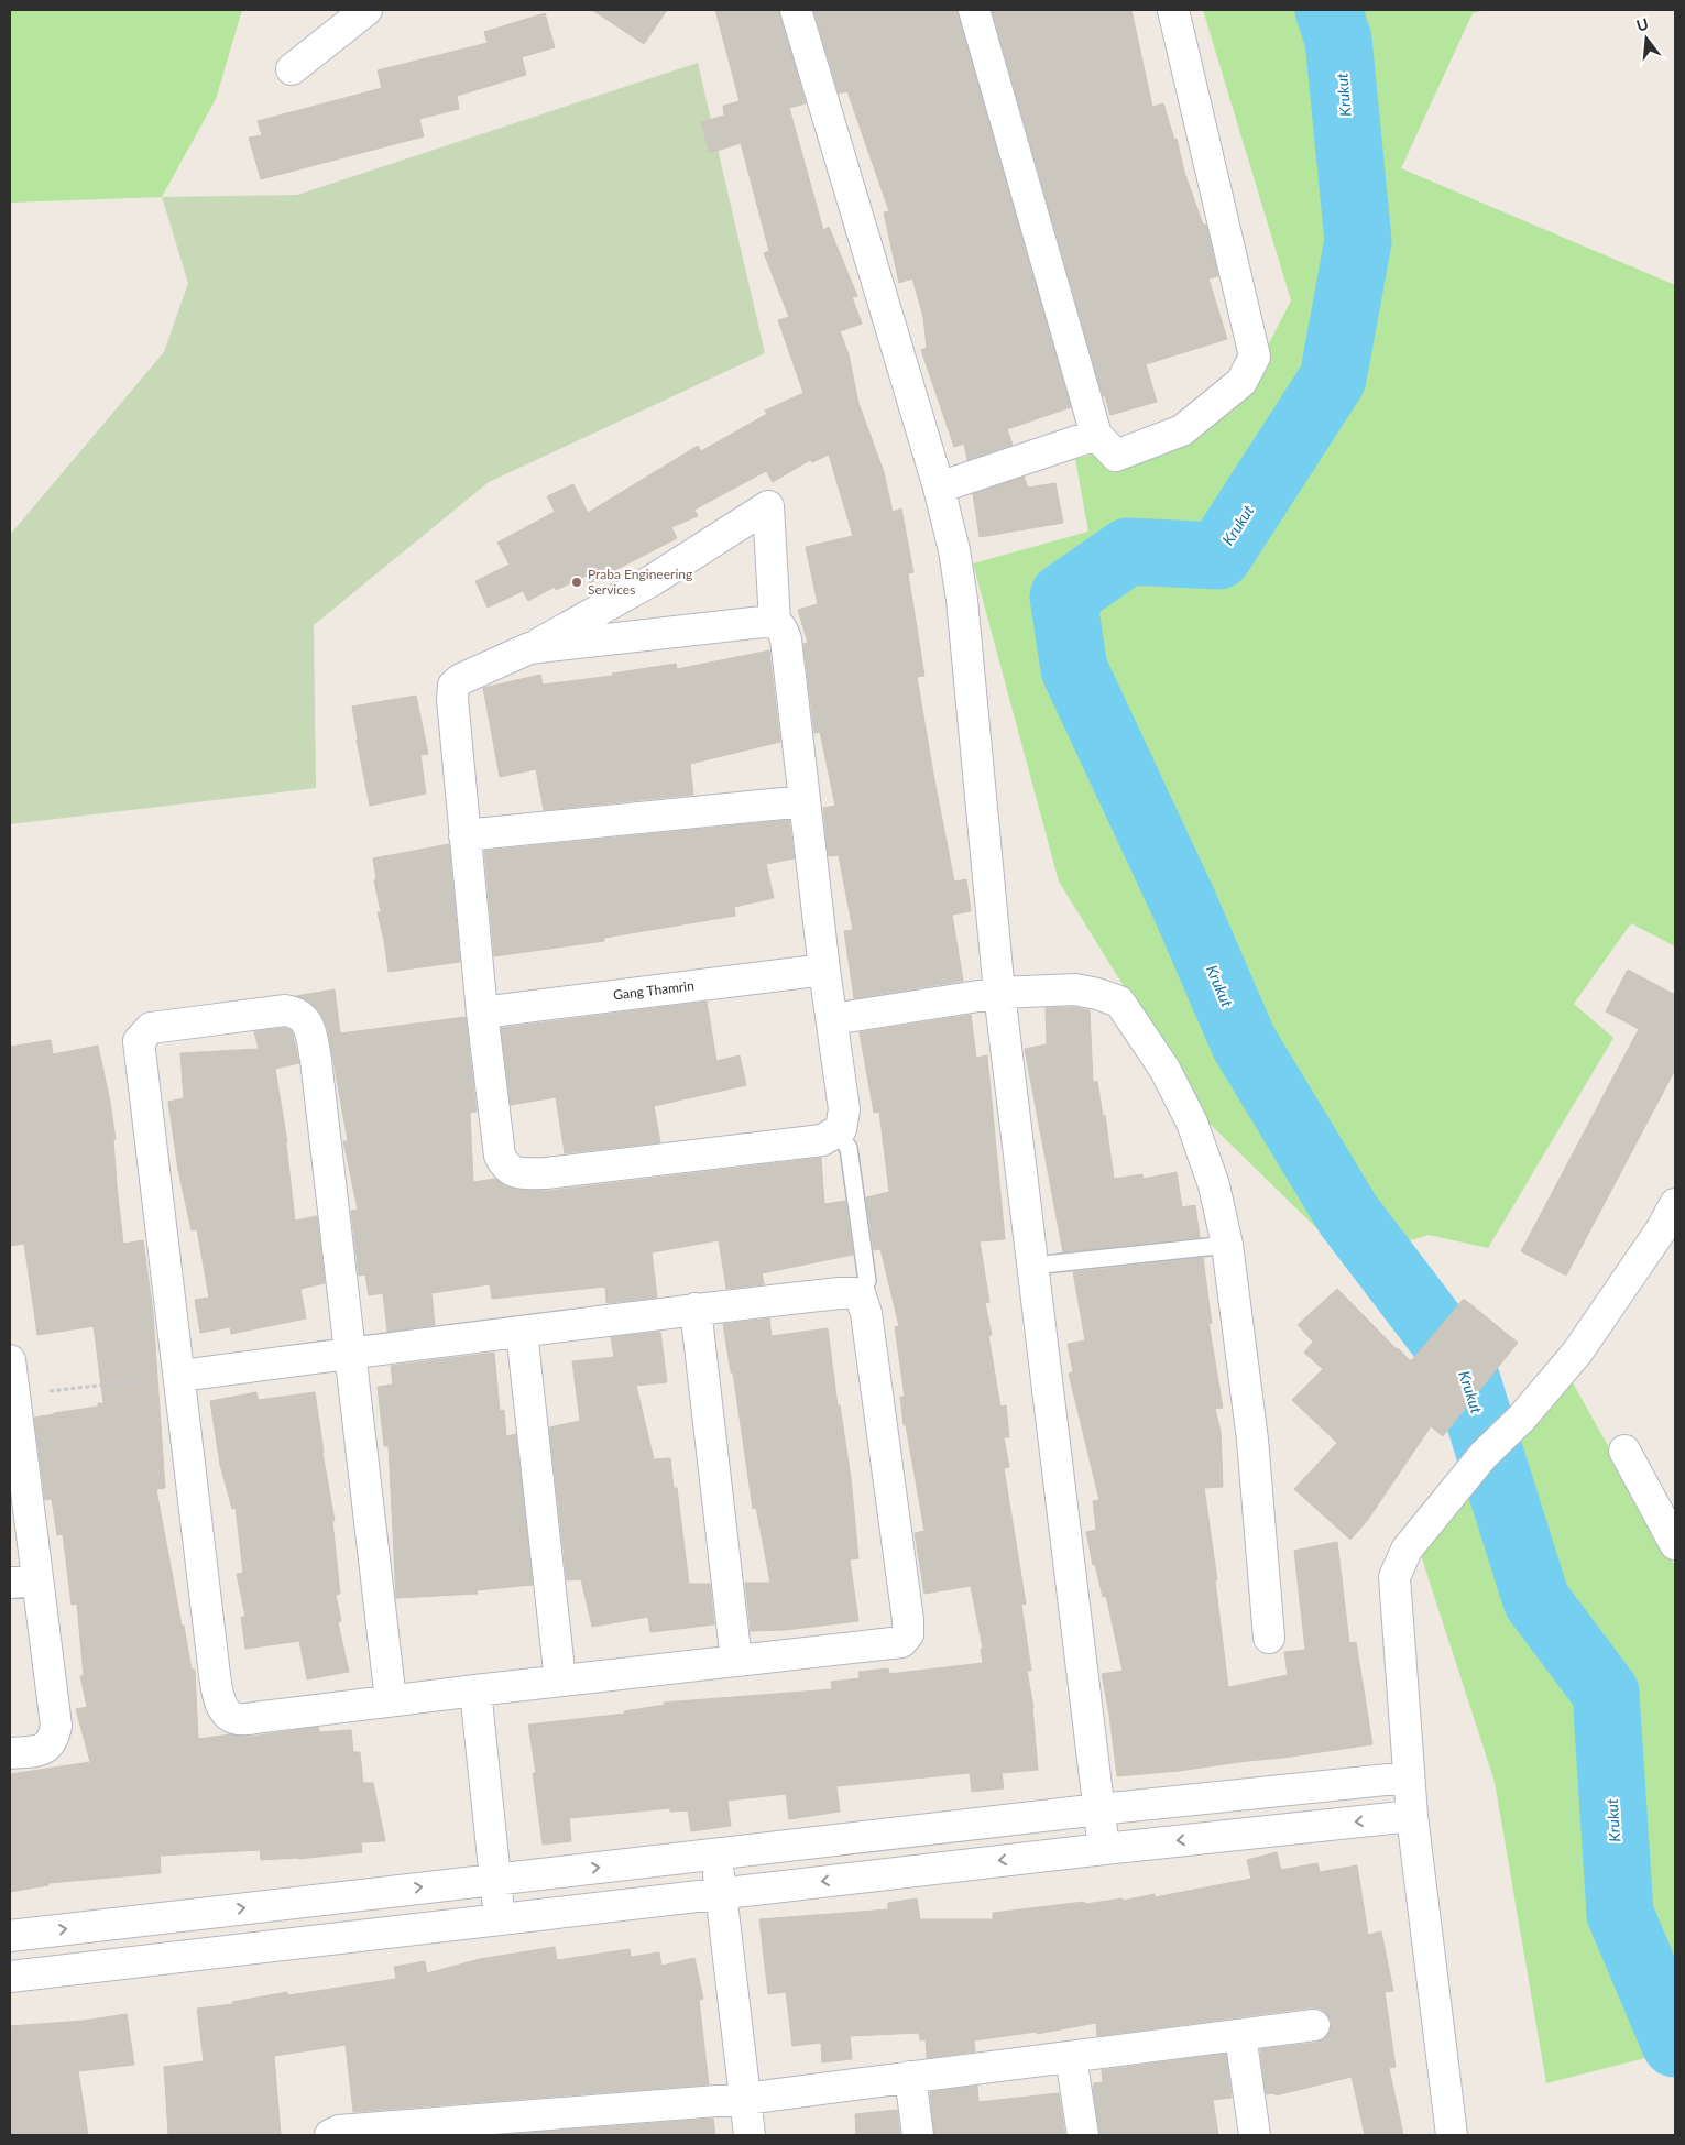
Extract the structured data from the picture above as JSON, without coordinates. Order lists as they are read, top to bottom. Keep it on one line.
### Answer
{"streets":{"street":["Gang Thamrin"]},"water":["Krukut"],"places":["Praba Engineering Services"],"north":"top"}
